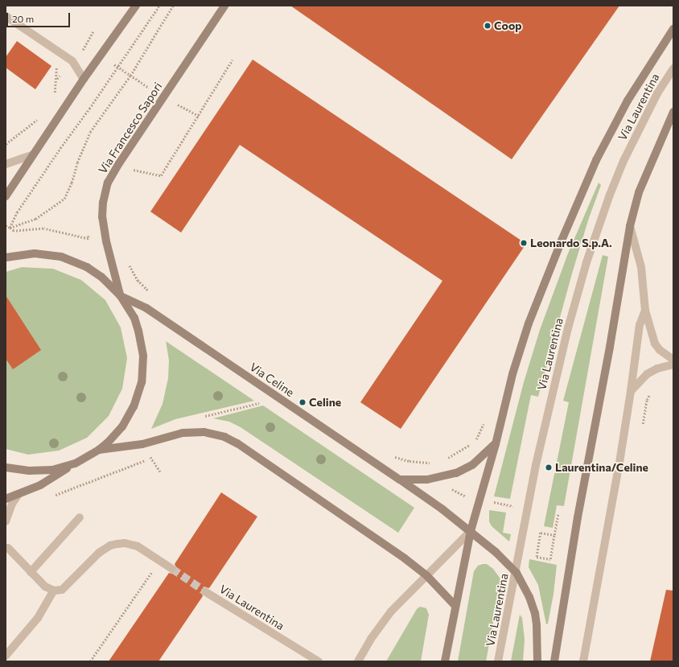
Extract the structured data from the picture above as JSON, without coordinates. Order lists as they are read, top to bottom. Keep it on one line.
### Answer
{"streets":{"street":["Via Laurentina","Via Francesco Sapori","Via Celine"]},"crossings":[["Via Laurentina","Via Celine"],["Via Francesco Sapori","Via Celine"]],"places":["Coop","Leonardo S.p.A.","Celine","Laurentina/Celine"],"scale_bar":"20 m"}
